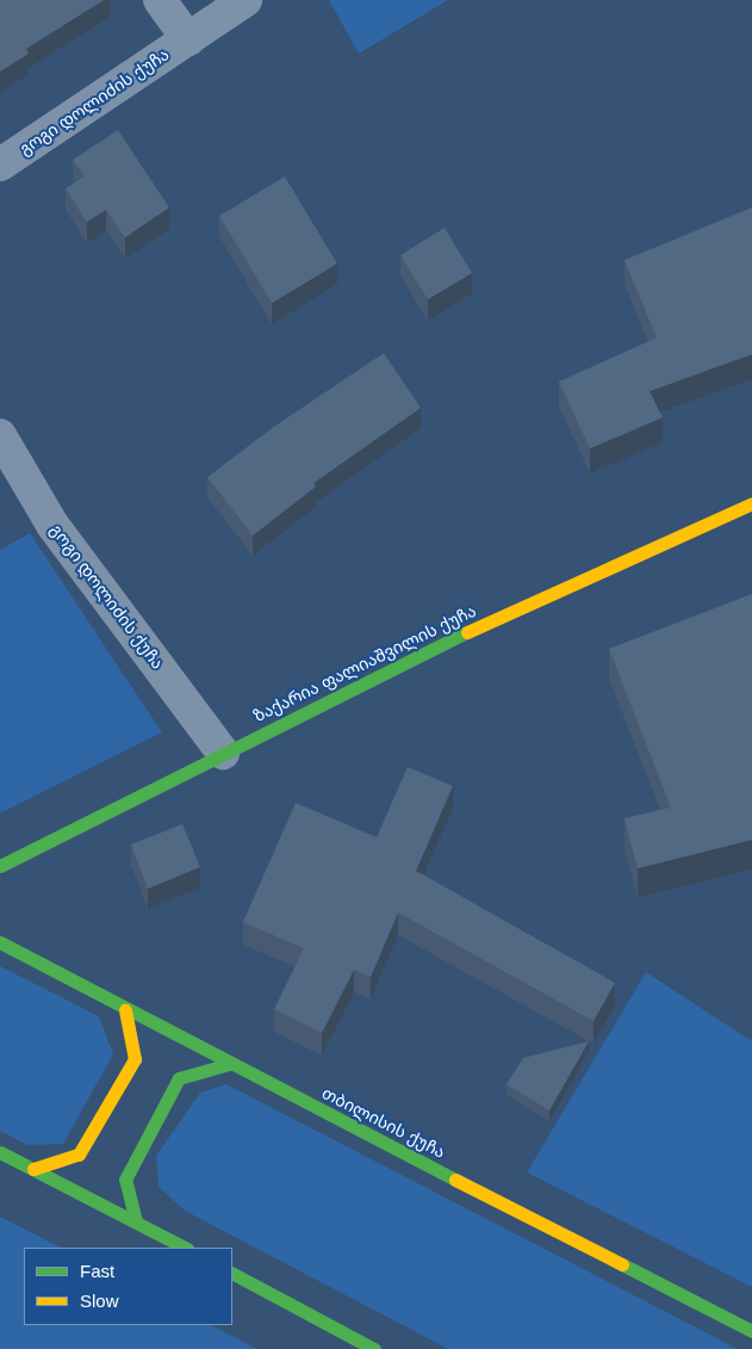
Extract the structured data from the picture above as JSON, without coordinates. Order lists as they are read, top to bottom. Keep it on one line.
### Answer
{"streets":{"main road":["ზაქარია ფალიაშვილის ქუჩა","თბილისის ქუჩა"],"street":["გოგი დოლიძის ქუჩა"]},"crossings":[["გოგი დოლიძის ქუჩა","ზაქარია ფალიაშვილის ქუჩა"]],"legend":["Fast","Slow"]}
